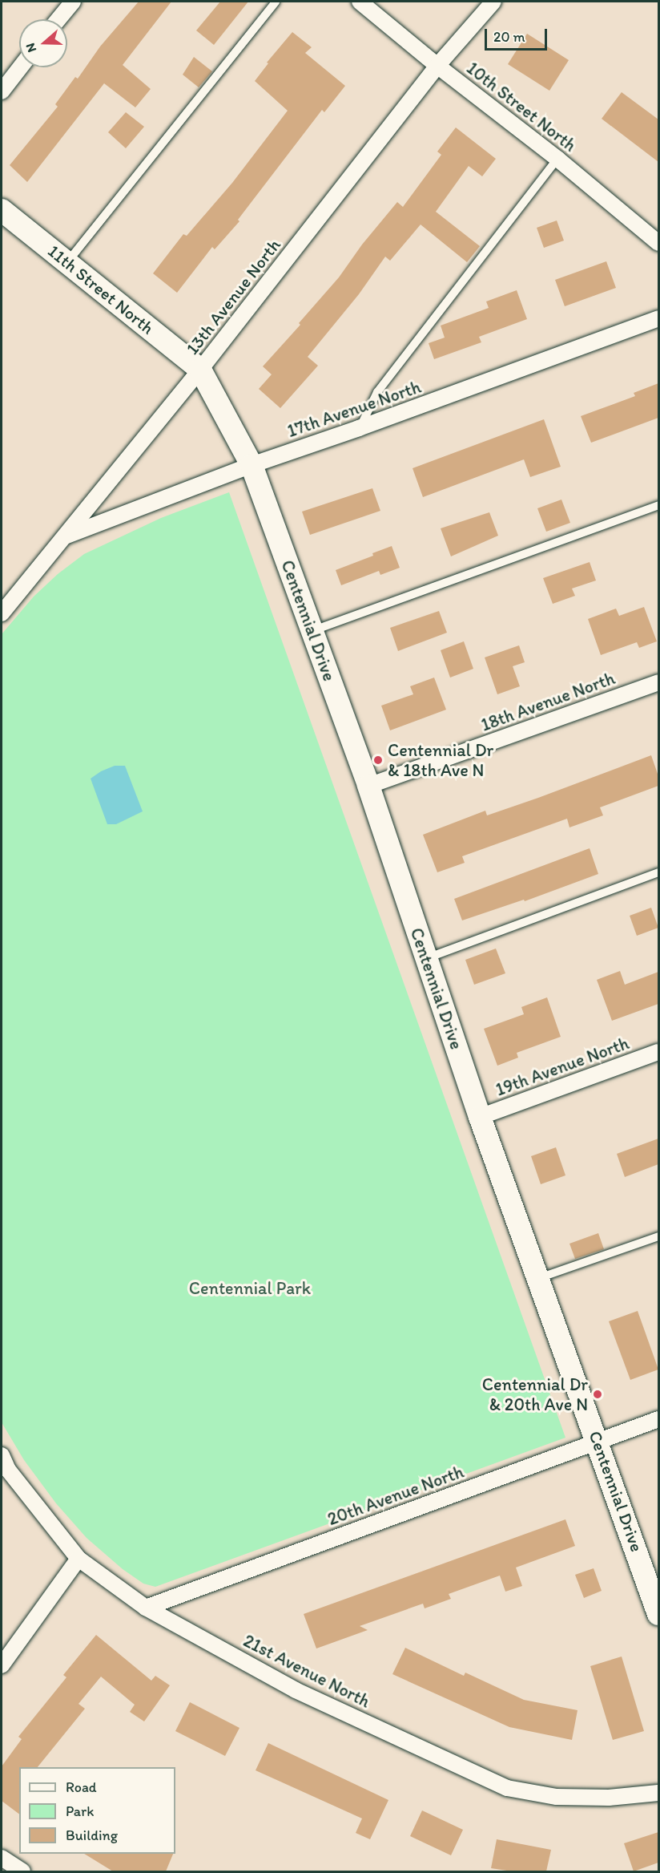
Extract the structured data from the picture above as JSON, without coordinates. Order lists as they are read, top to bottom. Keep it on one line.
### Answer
{"streets":{"street":["10th Street North","11th Street North","13th Avenue North","17th Avenue North","Centennial Drive","18th Avenue North","19th Avenue North","20th Avenue North","21st Avenue North"]},"crossings":[["10th Street North","13th Avenue North"],["11th Street North","13th Avenue North"],["11th Street North","Centennial Drive"],["13th Avenue North","17th Avenue North"],["13th Avenue North","Centennial Drive"],["17th Avenue North","Centennial Drive"],["Centennial Drive","18th Avenue North"],["Centennial Drive","19th Avenue North"],["Centennial Drive","20th Avenue North"],["20th Avenue North","21st Avenue North"]],"parks":["Centennial Park"],"places":["Centennial Dr & 18th Ave N","Centennial Dr & 20th Ave N"],"legend":["Road","Park","Building"],"scale_bar":"20 m","north":"left"}
